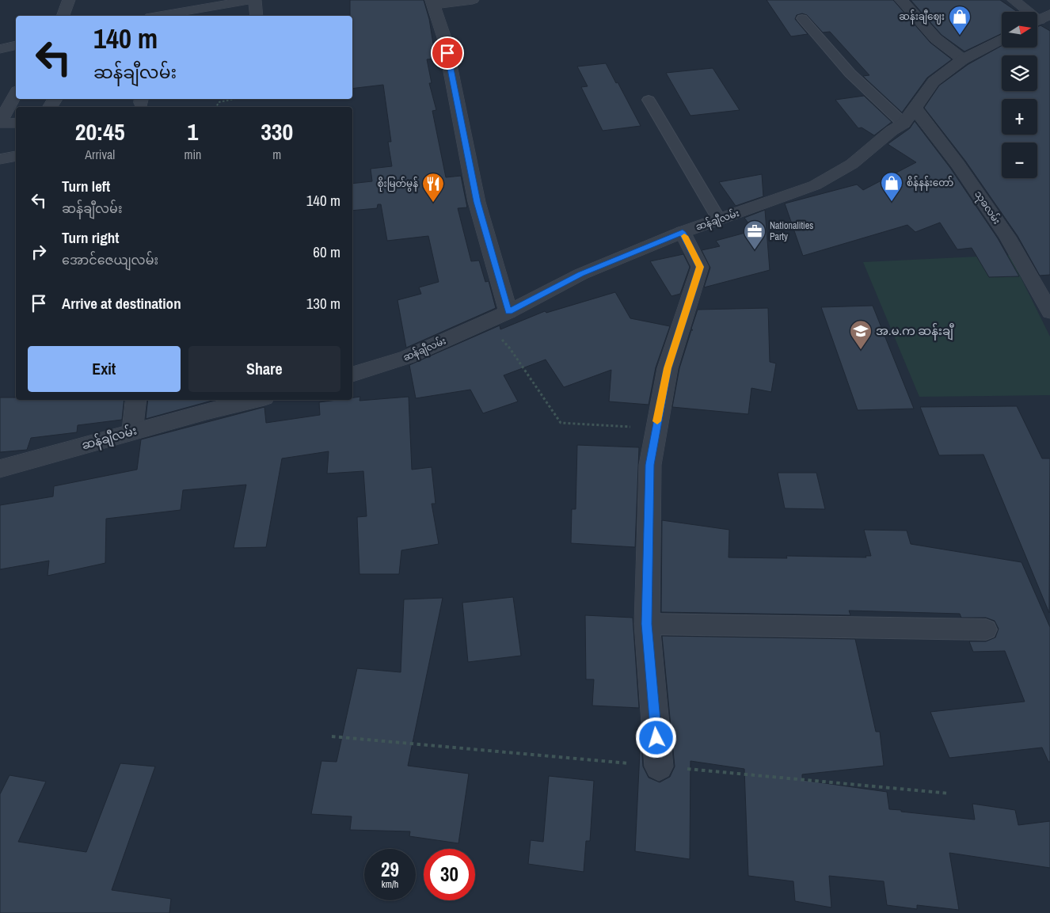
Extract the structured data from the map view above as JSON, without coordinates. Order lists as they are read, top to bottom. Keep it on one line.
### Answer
{"streets":{"street":["သုခလမ်း","ဆန်ချီလမ်း"]},"crossings":[["သုခလမ်း","ဆန်ချီလမ်း"]],"places":{"shop":["ဆန်းချီဈေး","စိန်နန်းတော်"],"restaurant":["စိုးမြတ်မွန်"],"office":["Nationalities Party"],"school or university":["အ.မ.က ဆန်းချီ"]},"north":"right","page":{"map_buttons":["+","−"],"turn":["140 m","ဆန်ချီလမ်း"],"eta":["20:45","Arrival","1","min","330","m"],"list":[{"name":"Turn left","note":"ဆန်ချီလမ်း","value":"140 m"},{"name":"Turn right","note":"အောင်ဇေယျလမ်း","value":"60 m"},{"name":"Arrive at destination","value":"130 m"}],"buttons":["Exit","Share"],"speed":"29 km/h","limit":"30"}}
